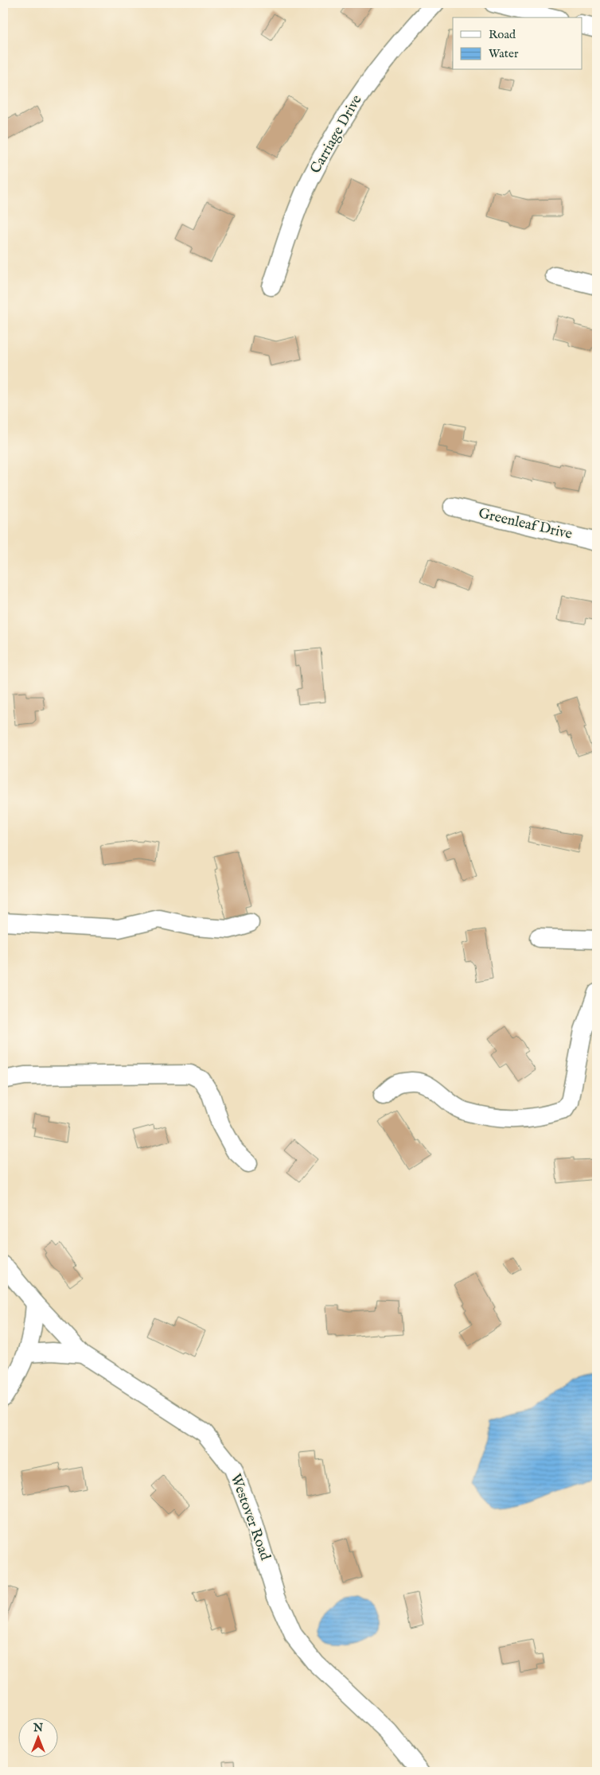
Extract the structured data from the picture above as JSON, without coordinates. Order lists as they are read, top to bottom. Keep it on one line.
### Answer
{"streets":{"street":["Carriage Drive","Greenleaf Drive","Westover Road"]},"legend":["Road","Water"],"north":"top"}
